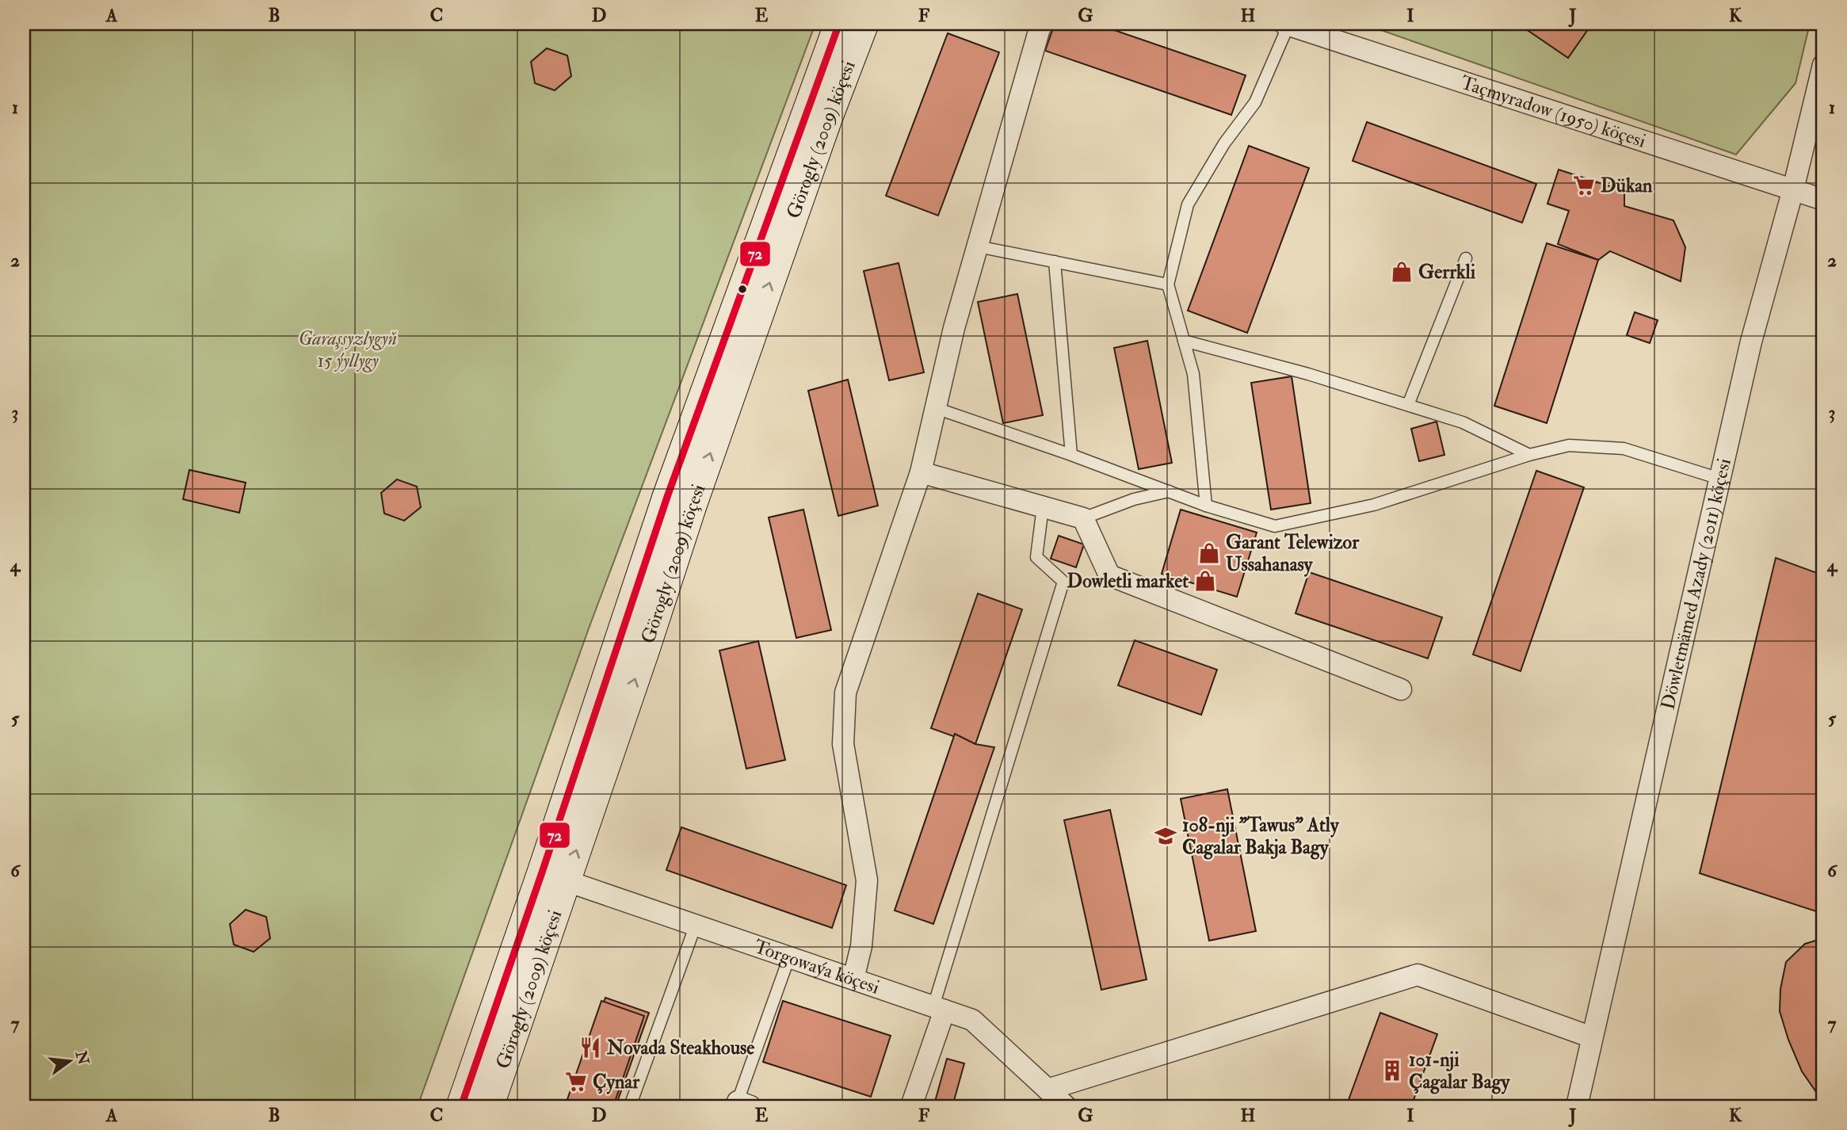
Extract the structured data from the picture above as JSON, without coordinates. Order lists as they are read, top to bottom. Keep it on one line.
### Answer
{"streets":{"street":["Taçmyradow (1950) köçesi","Görogly (2009) köçesi","Döwletmämed Azady (2011) köçesi","Torgowaýa köçesi"]},"crossings":[["Taçmyradow (1950) köçesi","Döwletmämed Azady (2011) köçesi"],["Görogly (2009) köçesi","Torgowaýa köçesi"]],"parks":["Garaşsyzlygyň 15 ýyllygy"],"places":{"supermarket":["Dükan","Çynar"],"shop":["Gerrkli","Garant Telewizor Ussahanasy","Dowletli market"],"school or university":["108-nji \"Tawus\" Atly Cagalar Bakja Bagy"],"restaurant":["Novada Steakhouse"],"building":["101-nji Çagalar Bagy"]},"lines":["transit line 72"],"north":"right","grid":{"columns":["A","B","C","D","E","F","G","H","I","J","K"],"rows":["1","2","3","4","5","6","7"]}}
